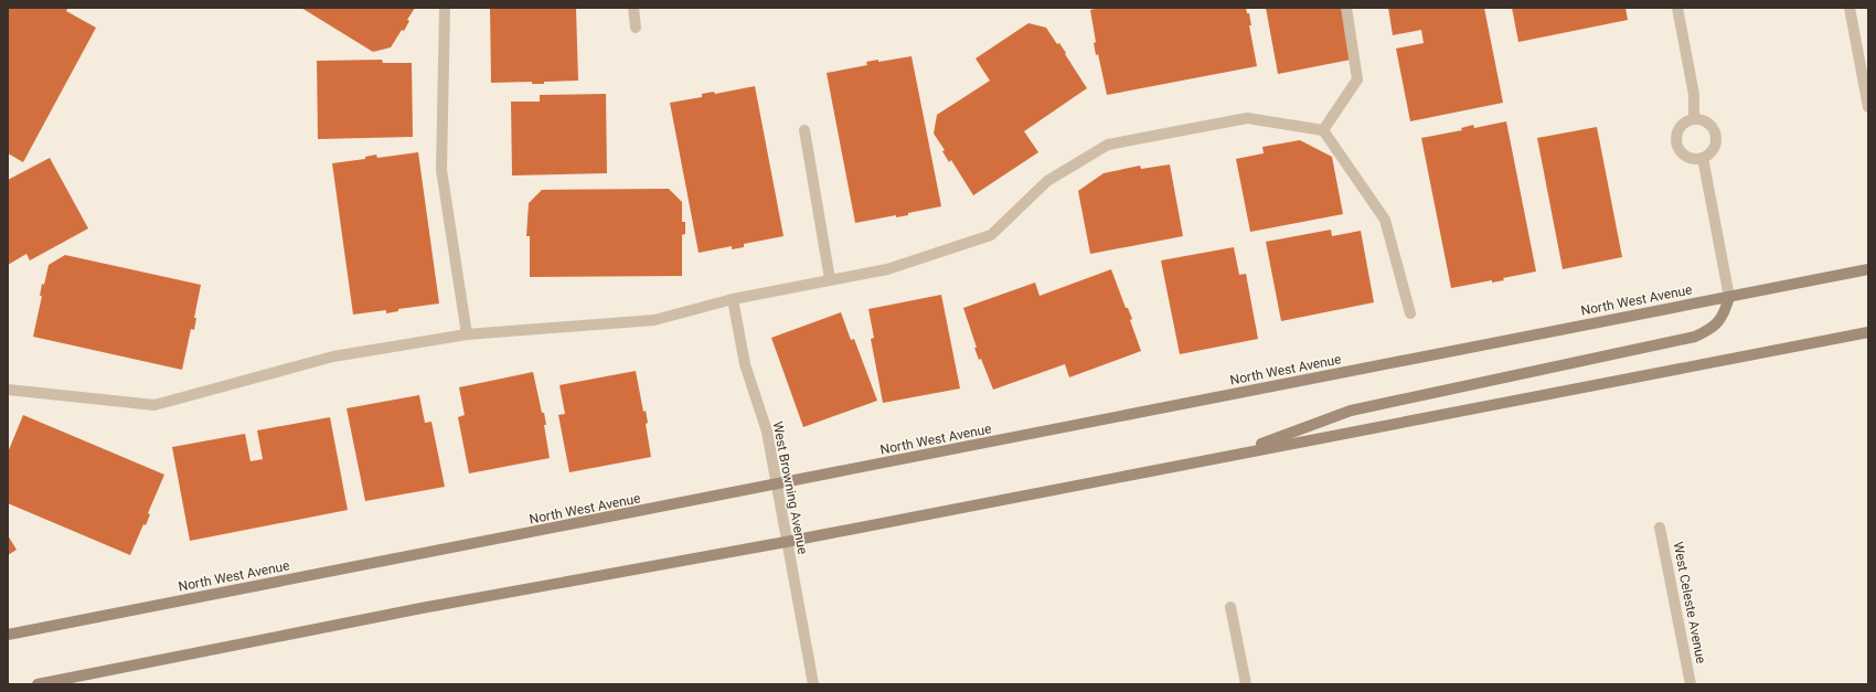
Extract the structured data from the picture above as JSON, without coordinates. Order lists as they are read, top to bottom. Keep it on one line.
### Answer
{"streets":{"main road":["North West Avenue"],"street":["West Browning Avenue","West Celeste Avenue"]},"crossings":[["North West Avenue","West Browning Avenue"]]}
